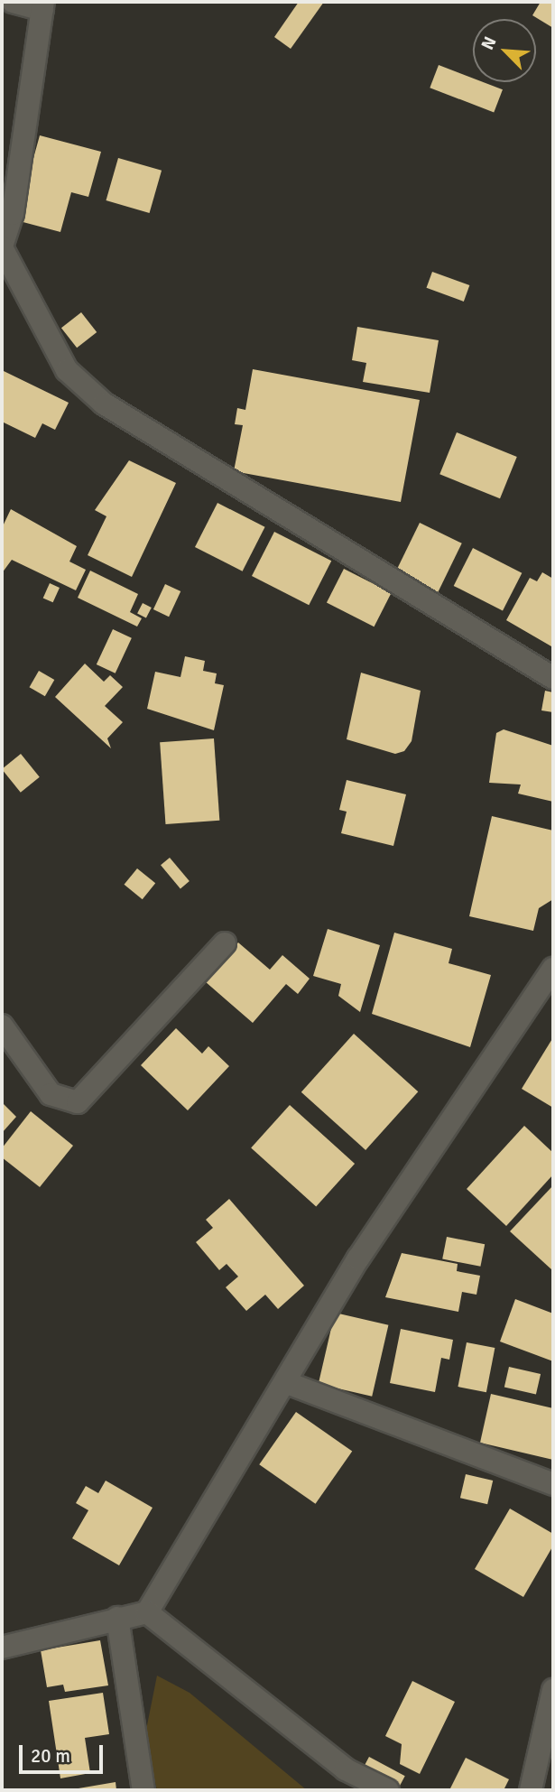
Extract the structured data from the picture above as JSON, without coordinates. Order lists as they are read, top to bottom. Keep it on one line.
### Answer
{"scale_bar":"20 m","north":"top left"}
